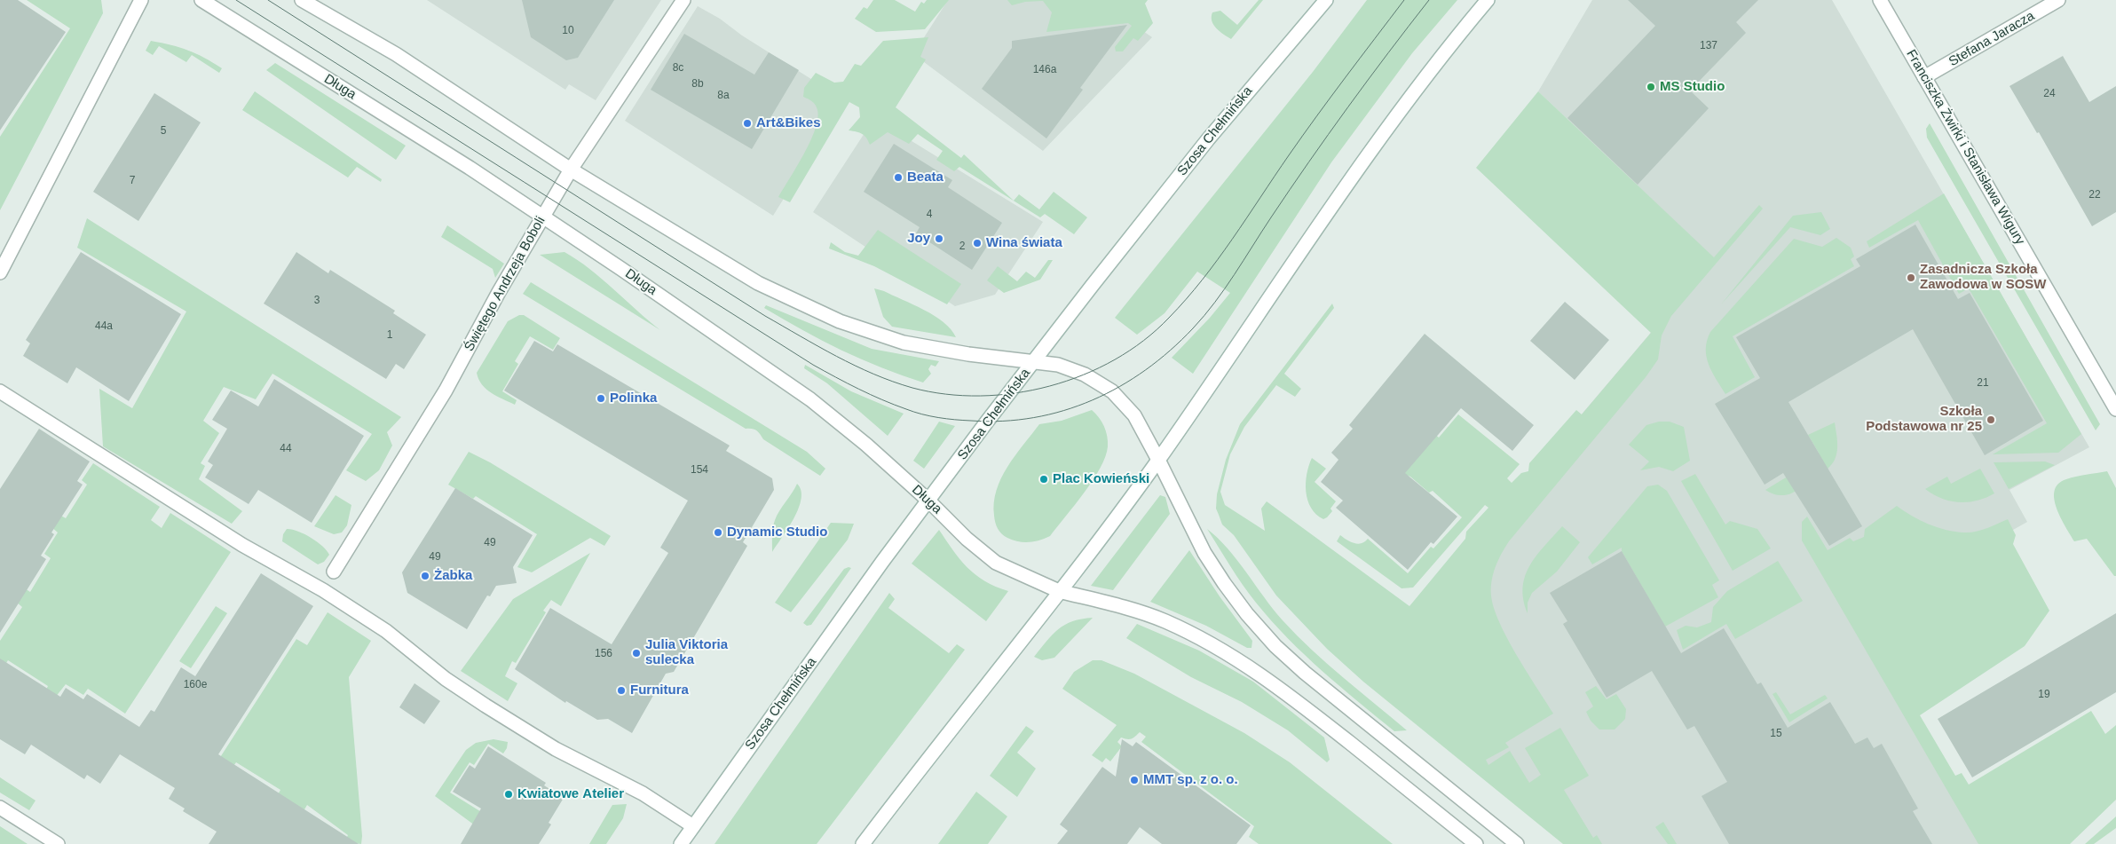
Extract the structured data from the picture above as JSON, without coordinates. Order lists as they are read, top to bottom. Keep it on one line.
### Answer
{"streets":{"street":["Stefana Jaracza","Długa","Szosa Chełmińska","Franciszka Żwirki i Stanisława Wigury","Świętego Andrzeja Boboli"]},"crossings":[["Stefana Jaracza","Franciszka Żwirki i Stanisława Wigury"],["Długa","Szosa Chełmińska"],["Długa","Świętego Andrzeja Boboli"]],"places":["MS Studio","Art&Bikes","Beata","Joy","Wina świata","Zasadnicza Szkoła Zawodowa w SOSW","Polinka","Szkoła Podstawowa nr 25","Plac Kowieński","Dynamic Studio","Żabka","Julia Viktoria sulecka","Furnitura","MMT sp. z o. o.","Kwiatowe Atelier"],"house_numbers":["10","137","8c","146a","8b","24","8a","5","7","22","4","2","3","44a","1","21","44","154","49","49","156","160e","19","15"]}
